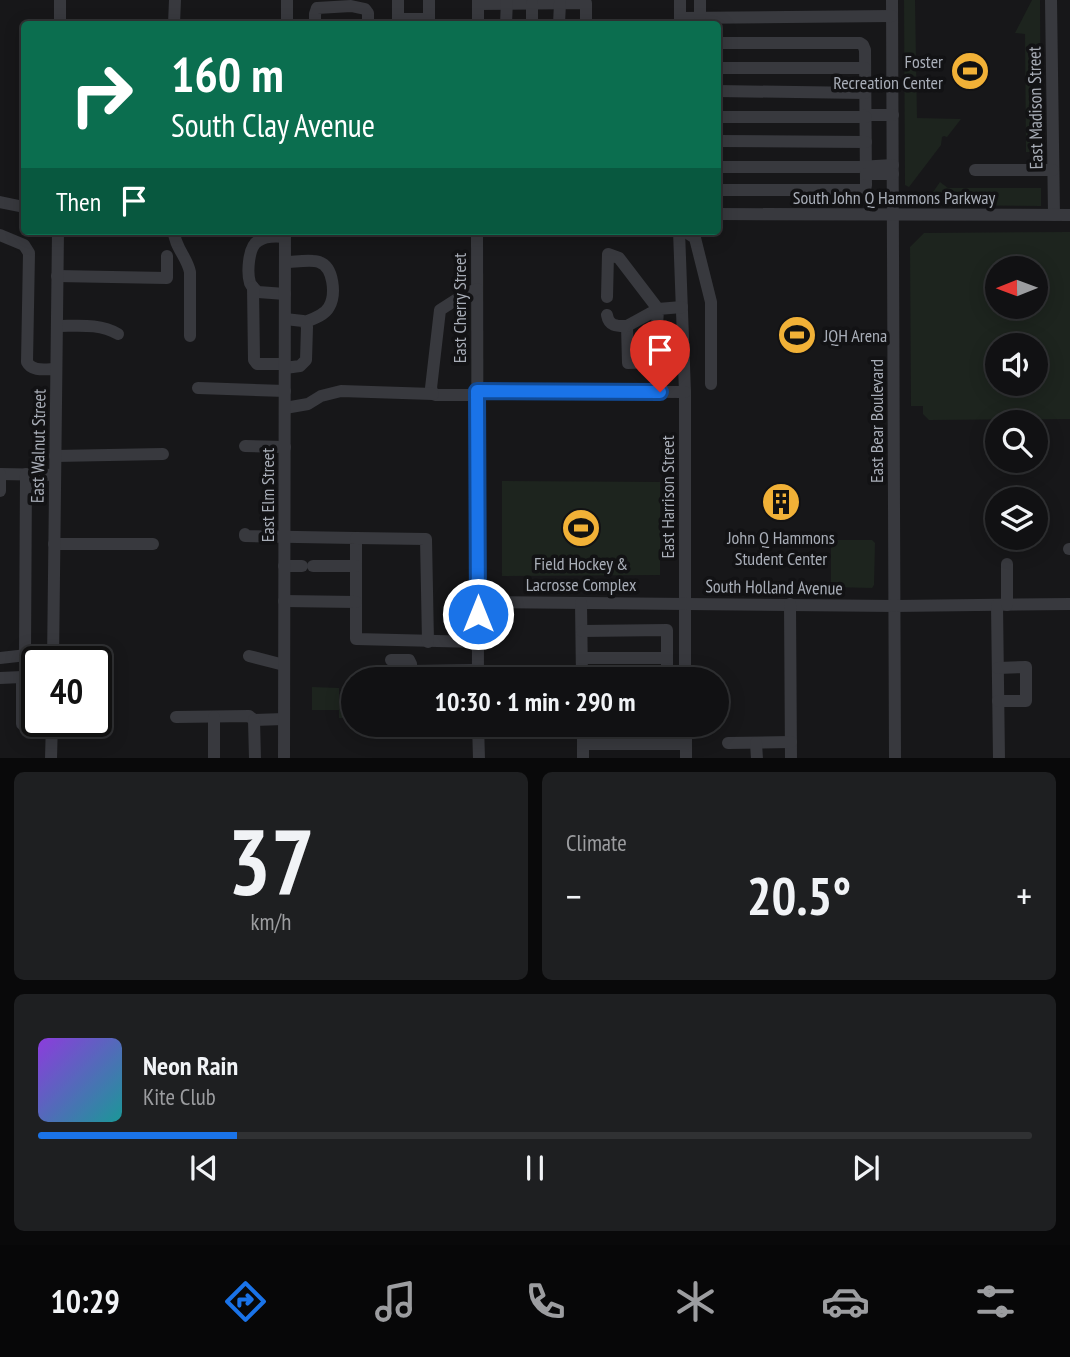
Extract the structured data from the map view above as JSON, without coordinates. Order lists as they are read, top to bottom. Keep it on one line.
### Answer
{"streets":{"street":["East Madison Street","South John Q Hammons Parkway","East Cherry Street","East Bear Boulevard","East Walnut Street","East Elm Street","East Harrison Street","South Holland Avenue"]},"crossings":[["East Madison Street","South John Q Hammons Parkway"],["South John Q Hammons Parkway","East Bear Boulevard"],["East Cherry Street","South Holland Avenue"],["East Bear Boulevard","South Holland Avenue"],["East Harrison Street","South Holland Avenue"]],"places":{"sports":["Foster Recreation Center","JQH Arena","Field Hockey & Lacrosse Complex"],"building":["John Q Hammons Student Center"]},"north":"left","page":{"turn":["160 m","South Clay Avenue"],"then":"Then","limit":"40","trip":"10:30 · 1 min · 290 m","tile":[["37","km/h"],"Climate"],"heat":["−","20.5°","+"],"song":["Neon Rain","Kite Club"],"tabs":"10:29"}}
